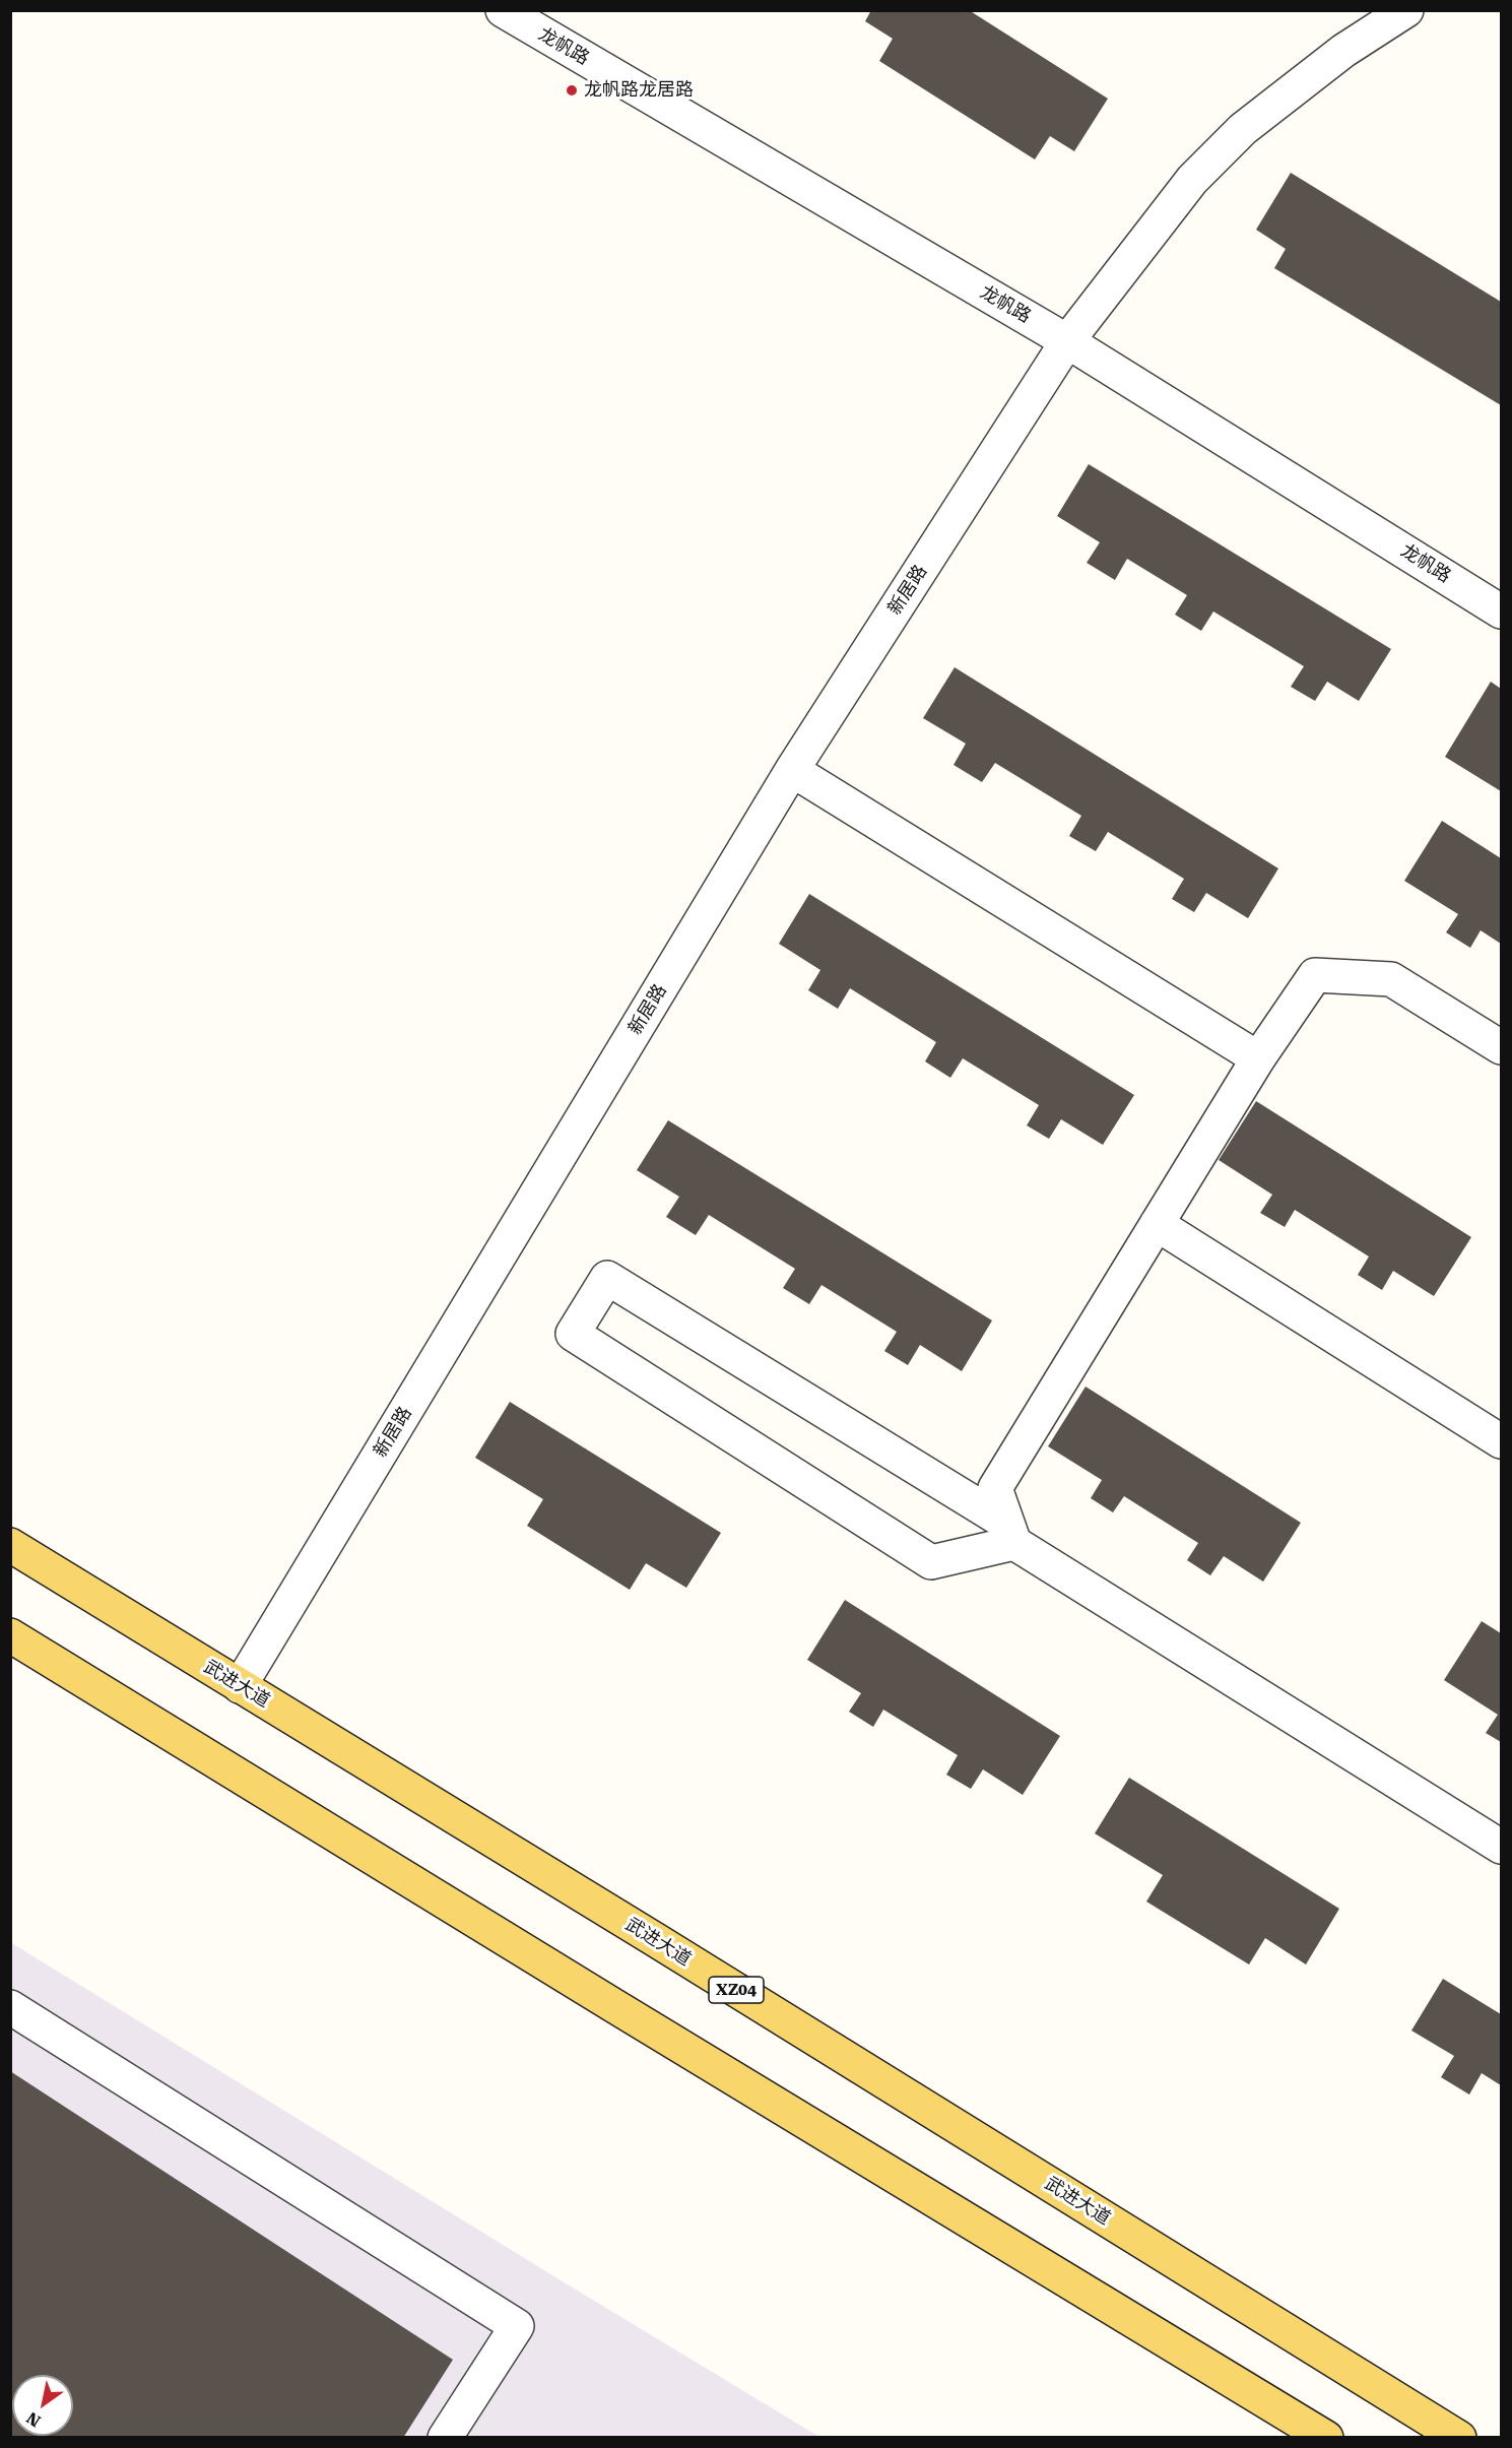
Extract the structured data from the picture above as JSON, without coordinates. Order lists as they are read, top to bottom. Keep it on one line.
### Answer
{"streets":{"main road":["武进大道","XZ04"],"street":["龙帆路","新居路"]},"crossings":[["龙帆路","新居路"],["新居路","武进大道"]],"places":["龙帆路龙居路"],"north":"bottom left"}
